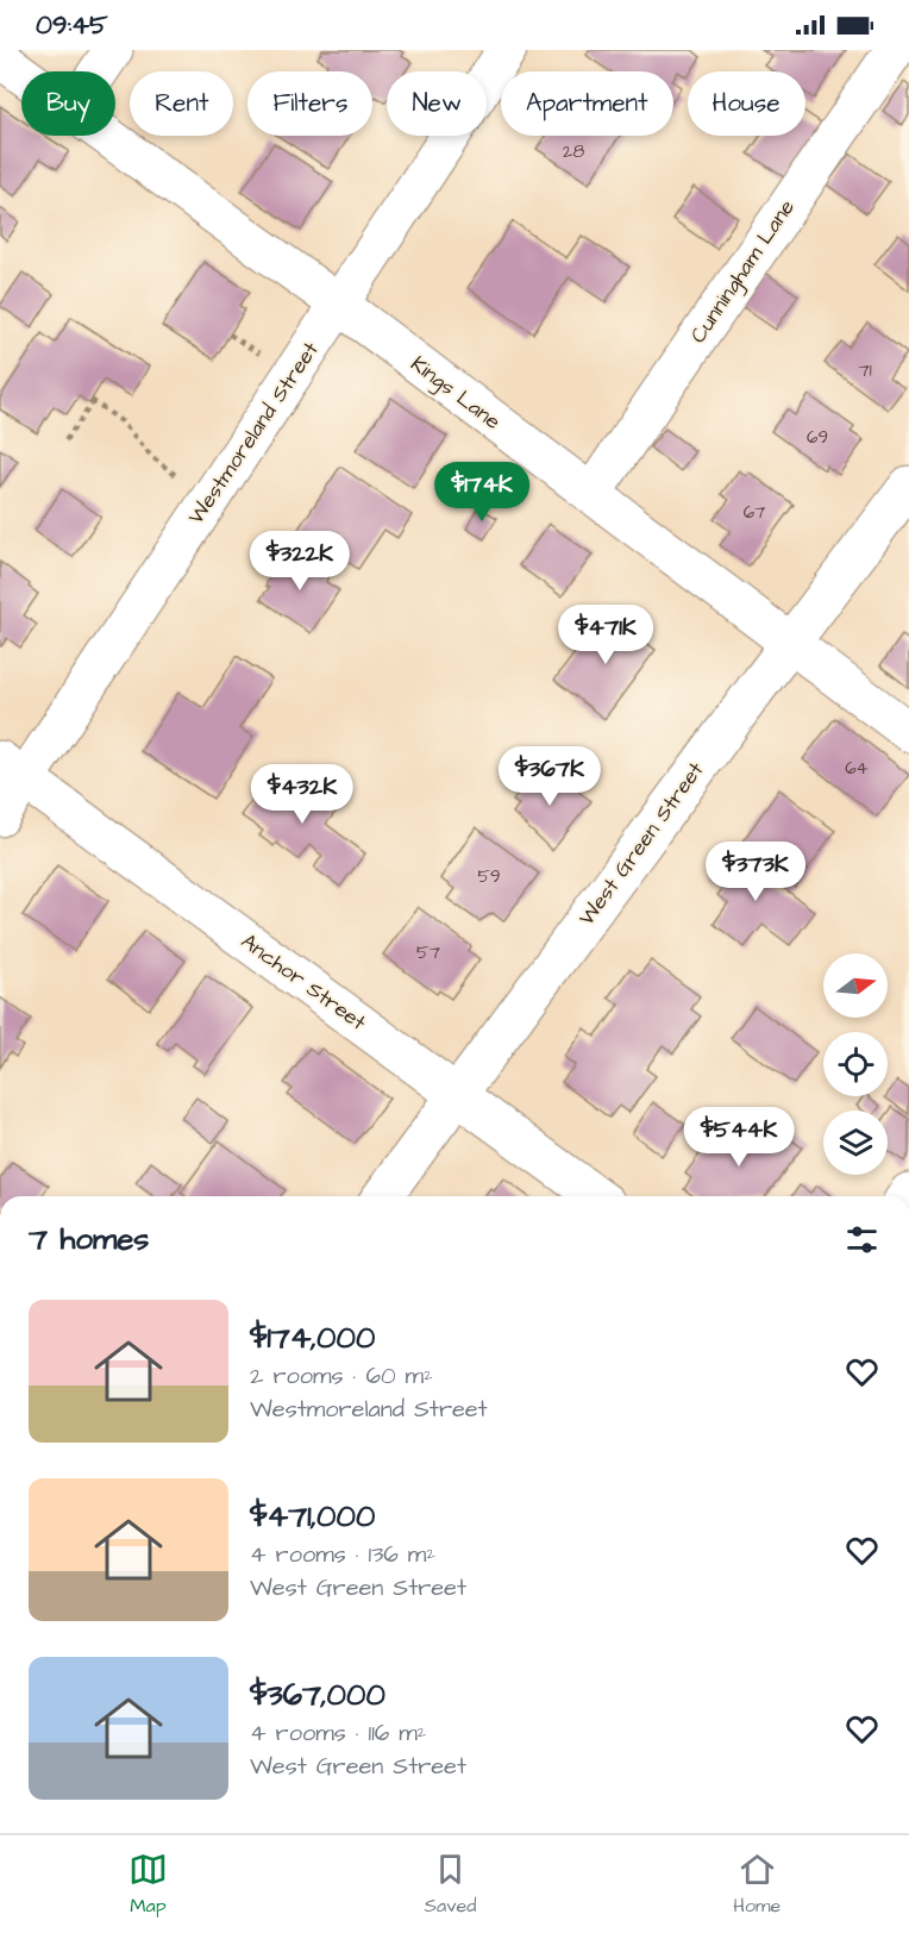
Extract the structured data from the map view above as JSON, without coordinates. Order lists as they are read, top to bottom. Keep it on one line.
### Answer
{"streets":{"street":["Cunningham Lane","Kings Lane","Westmoreland Street","West Green Street","Anchor Street"]},"crossings":[["Cunningham Lane","Kings Lane"],["Kings Lane","Westmoreland Street"],["Kings Lane","West Green Street"],["Westmoreland Street","Anchor Street"],["West Green Street","Anchor Street"]],"house_numbers":["28","71","69","67","64","59","57"],"north":"right","page":{"status":"09:45","chip":["Buy","Rent","Filters","New","Apartment","House"],"price":["$174K","$322K","$471K","$367K","$432K","$373K","$544K"],"heading":"7 homes","list":[{"name":"$174,000","note":"2 rooms · 60 m² · Westmoreland Street"},{"name":"$471,000","note":"4 rooms · 136 m² · West Green Street"},{"name":"$367,000","note":"4 rooms · 116 m² · West Green Street"}],"tabs":["Map","Saved","Home"]}}
